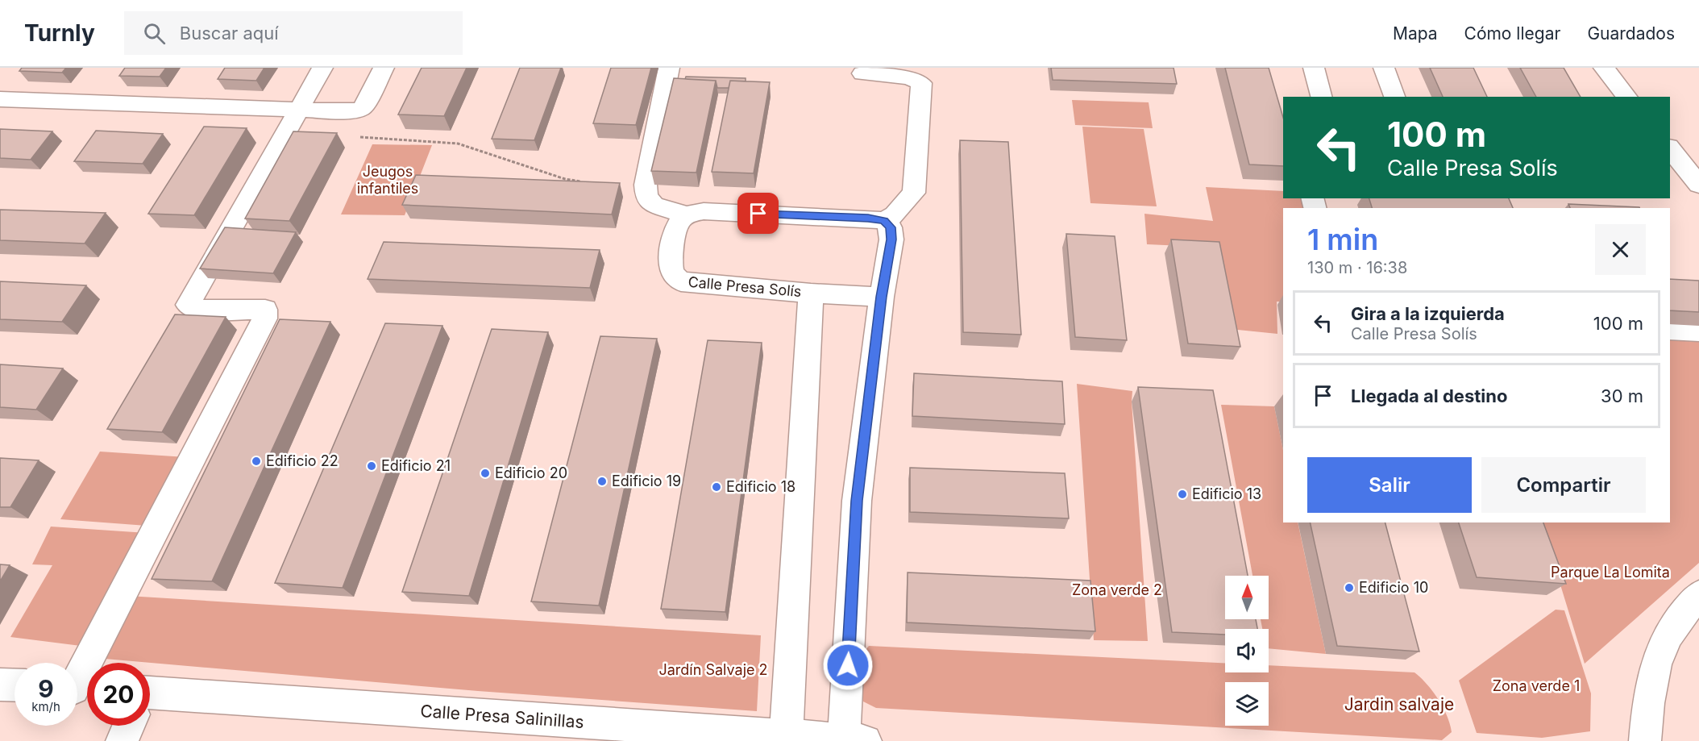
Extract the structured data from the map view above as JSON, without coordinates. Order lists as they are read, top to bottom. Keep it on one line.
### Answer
{"streets":{"street":["Calle Presa Solís","Calle Presa Salinillas"]},"crossings":[["Calle Presa Solís","Calle Presa Salinillas"]],"parks":["Jeugos infantiles","Parque La Lomita","Zona verde 2","Jardín Salvaje 2","Zona verde 1","Jardin salvaje"],"places":["Edificio 22","Edificio 21","Edificio 20","Edificio 19","Edificio 18","Edificio 13","Edificio 10"],"north":"top","page":{"header":"Turnly","search":"Buscar aquí","nav":["Mapa","Cómo llegar","Guardados"],"turn":["100 m","Calle Presa Solís"],"heading":["1 min","130 m · 16:38"],"list":[{"name":"Gira a la izquierda","note":"Calle Presa Solís","value":"100 m"},{"name":"Llegada al destino","value":"30 m"}],"buttons":["Salir","Compartir"],"speed":"9 km/h","limit":"20"}}
